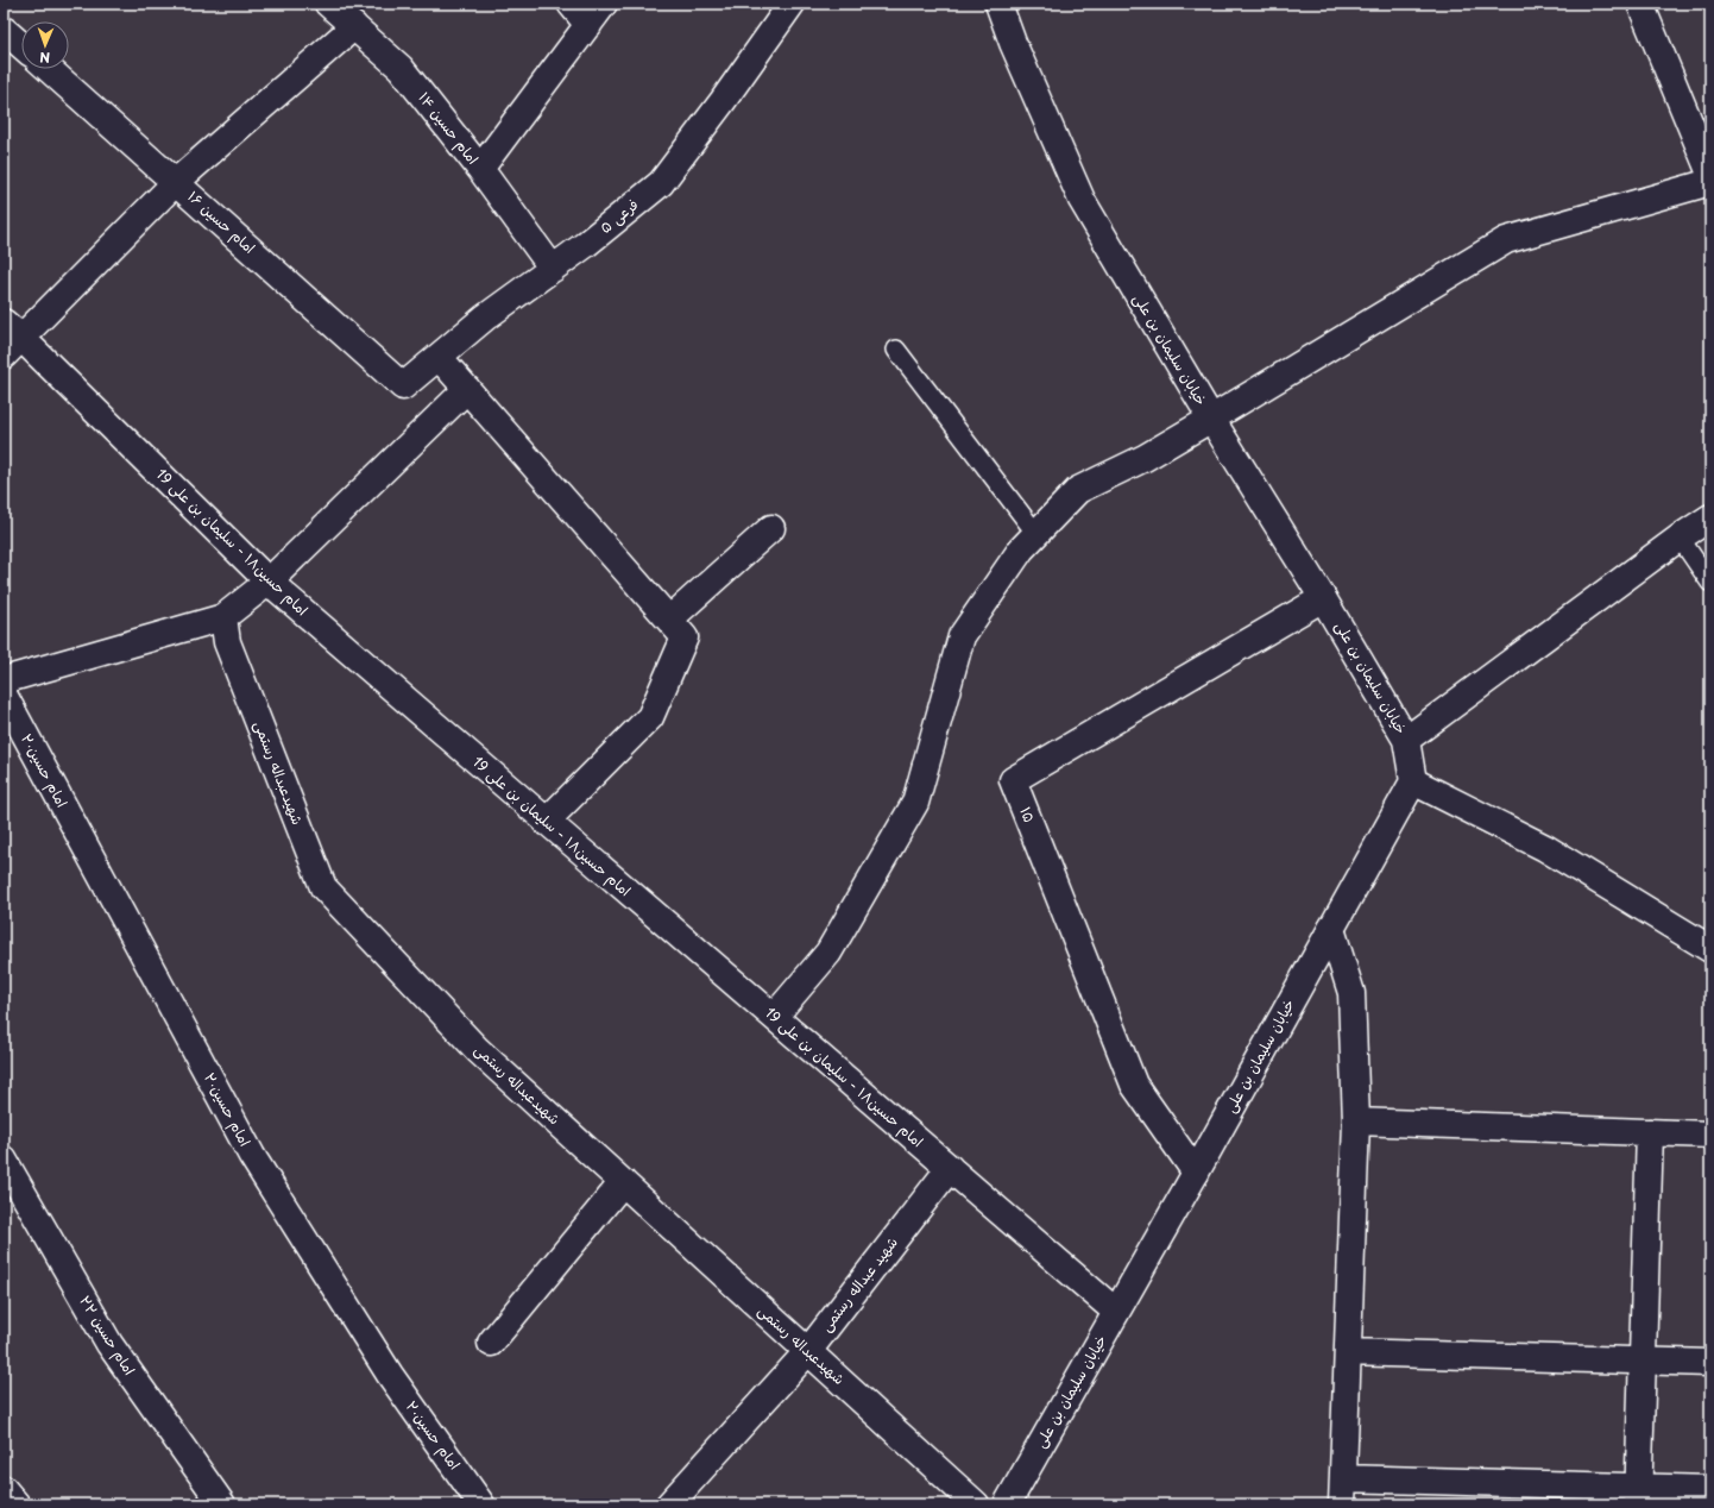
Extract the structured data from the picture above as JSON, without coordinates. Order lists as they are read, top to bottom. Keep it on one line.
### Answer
{"streets":{"street":["امام حسین ۱۴","فرعی ۵","امام حسین ۱۶","خیابان سلیمان بن علی","امام حسین۱۸ - سلیمان بن علی 19","امام حسین۲۰","شهیدعبداله رستمی","۱۵","شهید عبداله رستمی","امام حسین ۲۲"]},"crossings":[["امام حسین ۱۴","فرعی ۵"],["فرعی ۵","امام حسین ۱۶"],["خیابان سلیمان بن علی","امام حسین۱۸ - سلیمان بن علی 19"],["خیابان سلیمان بن علی","۱۵"],["امام حسین۱۸ - سلیمان بن علی 19","شهید عبداله رستمی"],["شهیدعبداله رستمی","شهید عبداله رستمی"]],"north":"bottom"}
